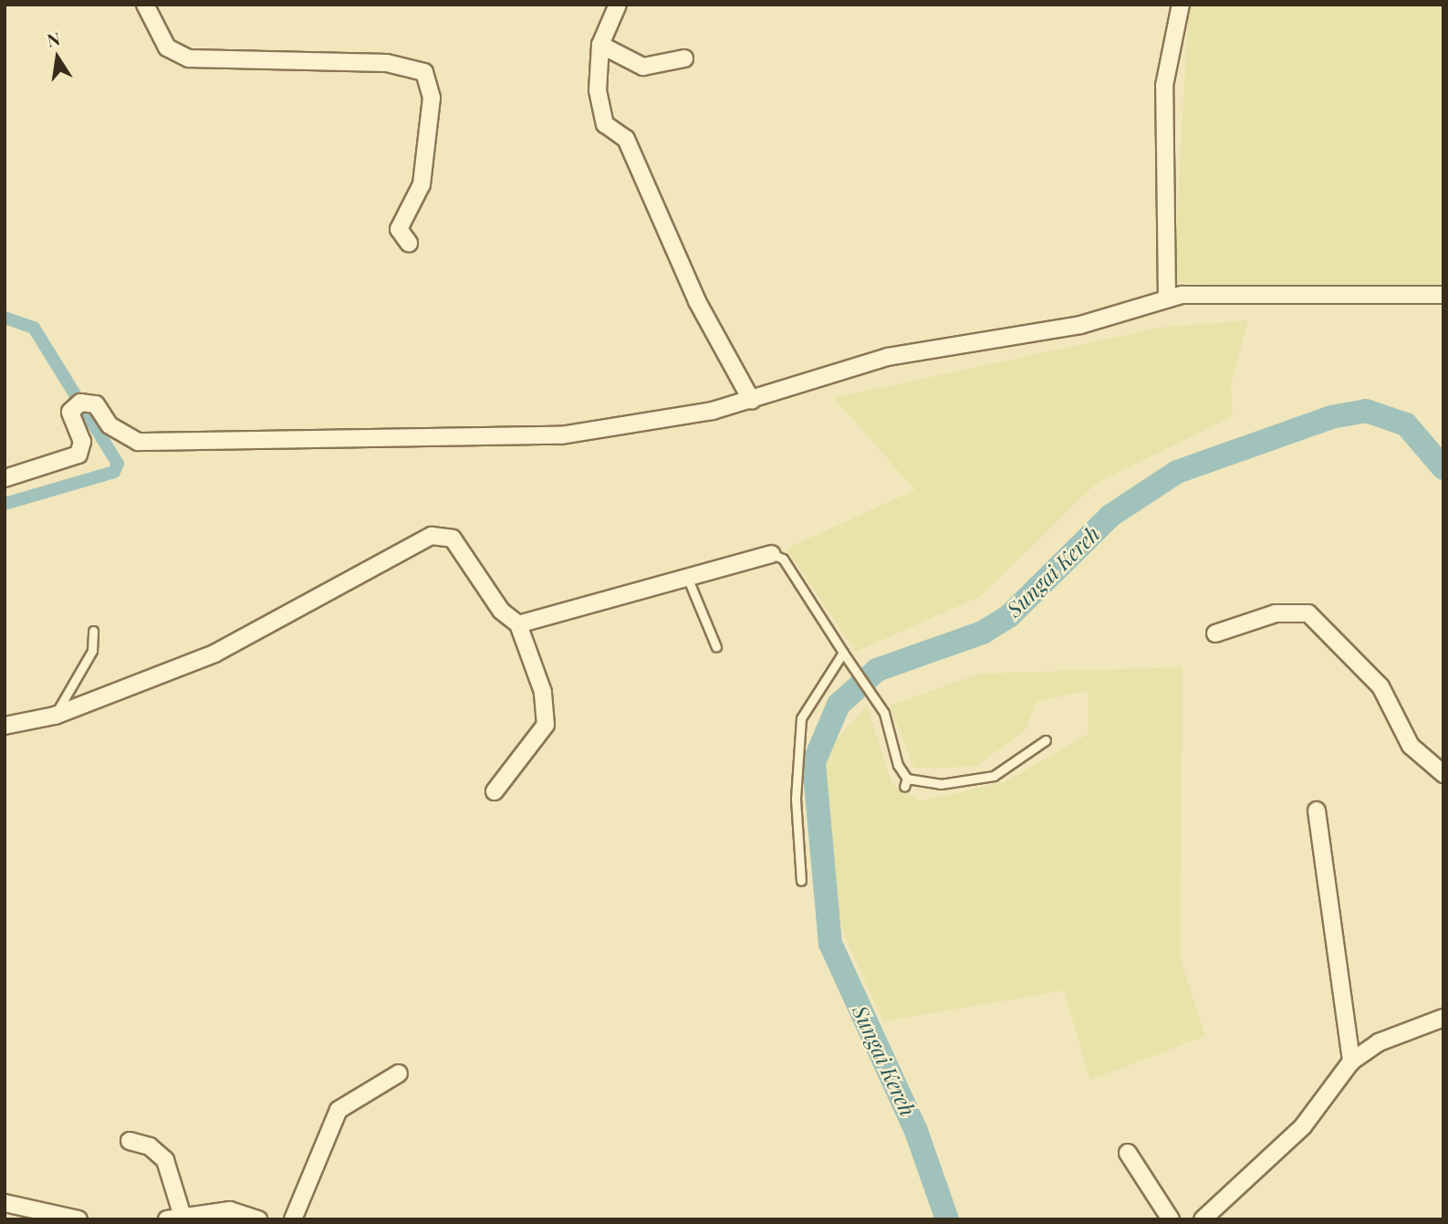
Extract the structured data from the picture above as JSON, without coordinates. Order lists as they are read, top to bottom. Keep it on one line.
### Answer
{"water":["Sungai Kereh"],"north":"top"}
